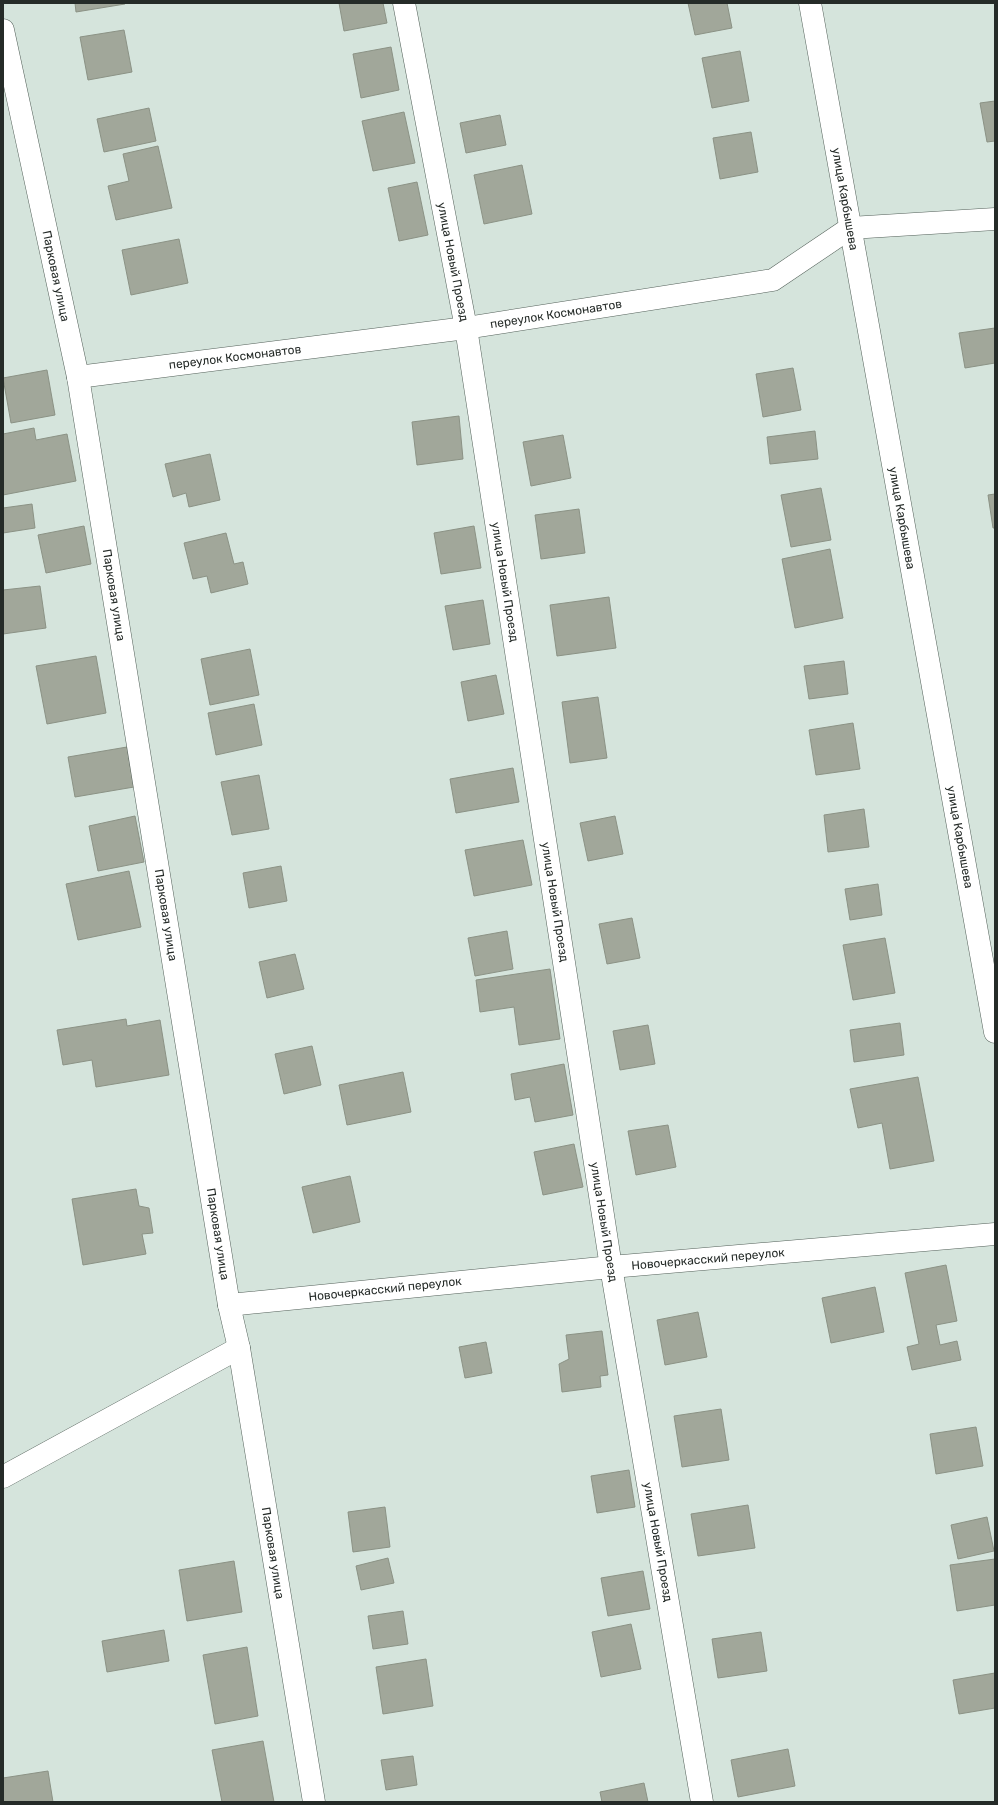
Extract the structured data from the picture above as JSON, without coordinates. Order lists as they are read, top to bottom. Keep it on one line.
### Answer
{"streets":{"street":["улица Карбышева","улица Новый Проезд","Парковая улица","переулок Космонавтов","Новочеркасский переулок"]},"crossings":[["улица Карбышева","переулок Космонавтов"],["улица Новый Проезд","переулок Космонавтов"],["улица Новый Проезд","Новочеркасский переулок"],["Парковая улица","переулок Космонавтов"],["Парковая улица","Новочеркасский переулок"]]}
